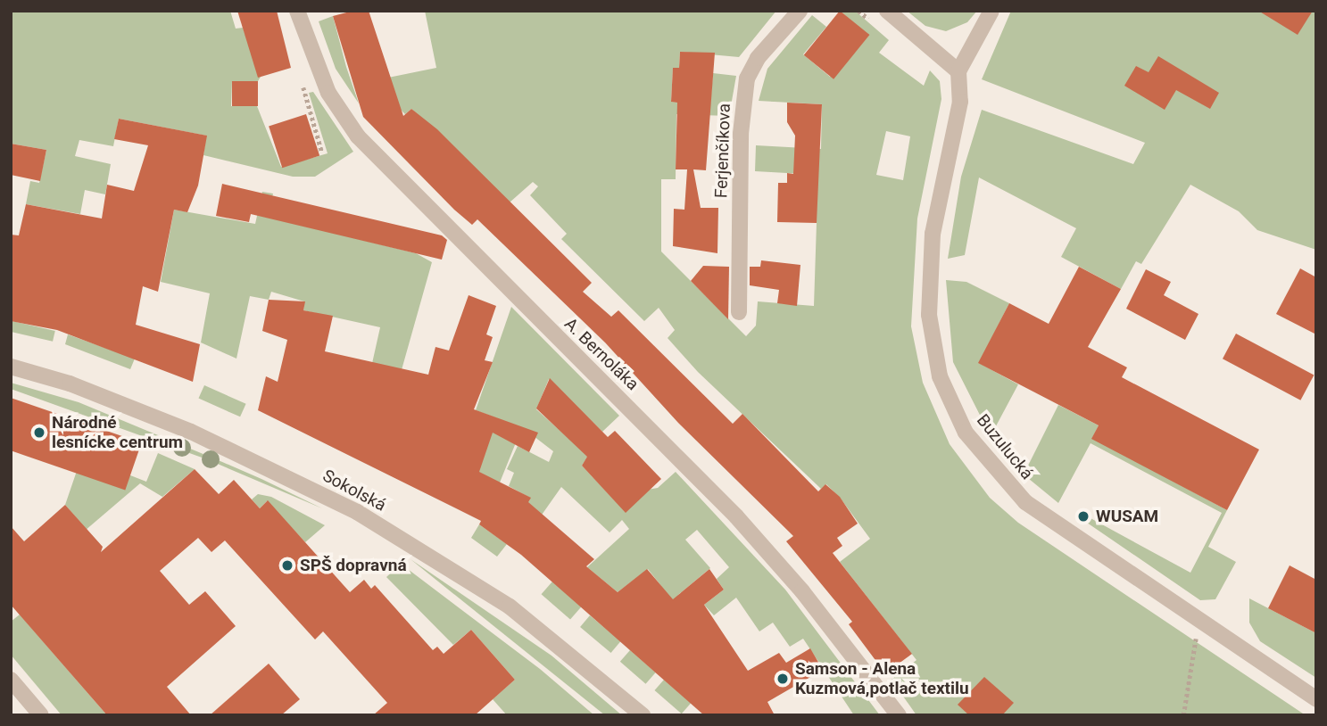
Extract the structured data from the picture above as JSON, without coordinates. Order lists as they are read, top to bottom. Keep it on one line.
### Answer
{"streets":{"street":["Ferjenčíkova","A. Bernoláka","Buzulucká","Sokolská"]},"places":["Národné lesnícke centrum","WUSAM","SPŠ dopravná","Samson - Alena Kuzmová,potlač textilu"]}
